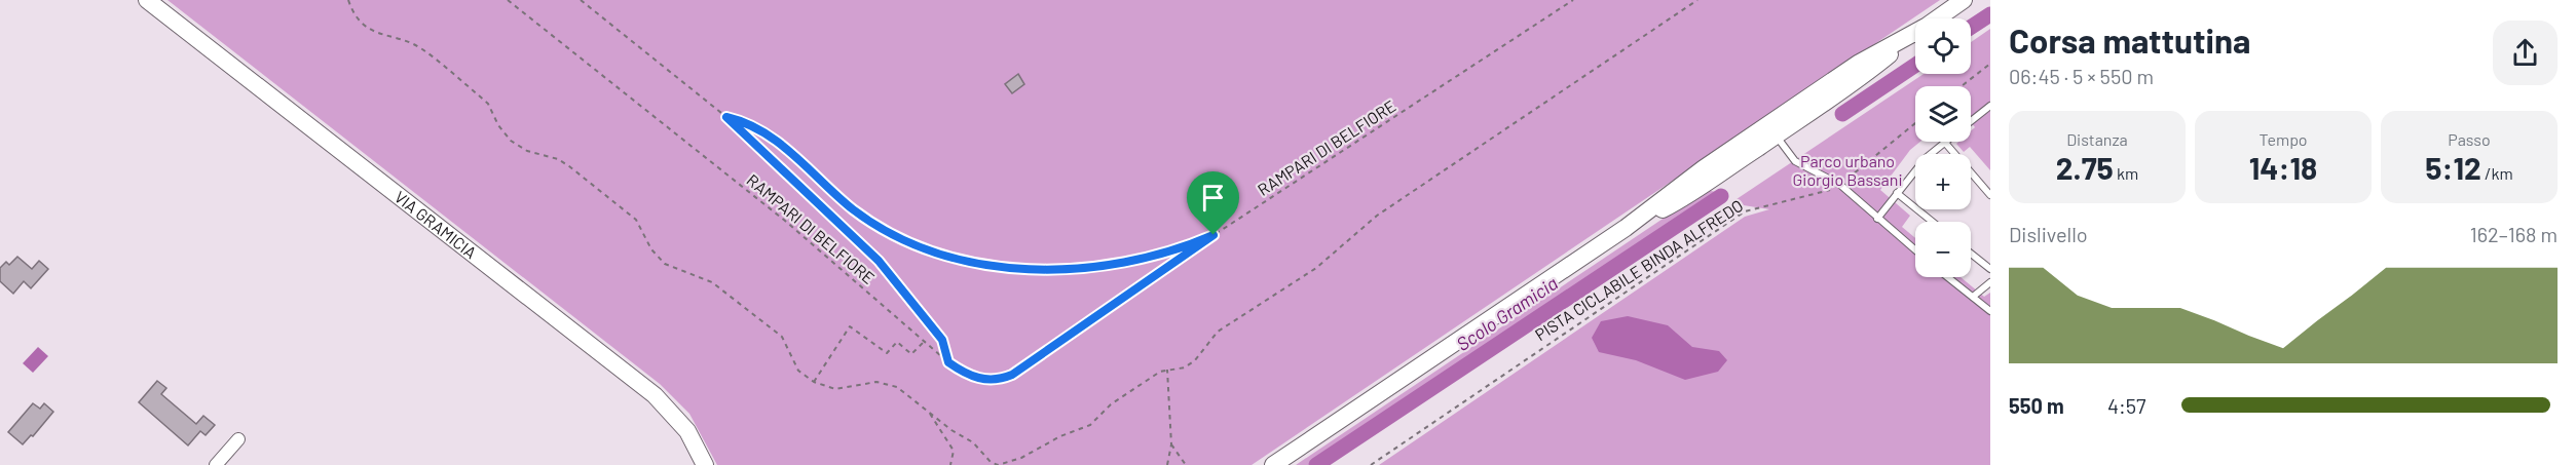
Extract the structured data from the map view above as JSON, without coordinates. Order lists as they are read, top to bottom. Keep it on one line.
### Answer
{"streets":{"main road":["VIA GRAMICIA"],"path":["RAMPARI DI BELFIORE","PISTA CICLABILE BINDA ALFREDO"]},"water":["Scolo Gramicia"],"parks":["Parco urbano Giorgio Bassani"],"page":{"heading":["Corsa mattutina","06:45 · 5 × 550 m"],"map_buttons":["+","−"],"stats":[["Distanza","2.75 km"],["Tempo","14:18"],["Passo","5:12 /km"]],"chart":["Dislivello","162–168 m"],"list":[{"name":"550 m","note":"4:57"}]}}
